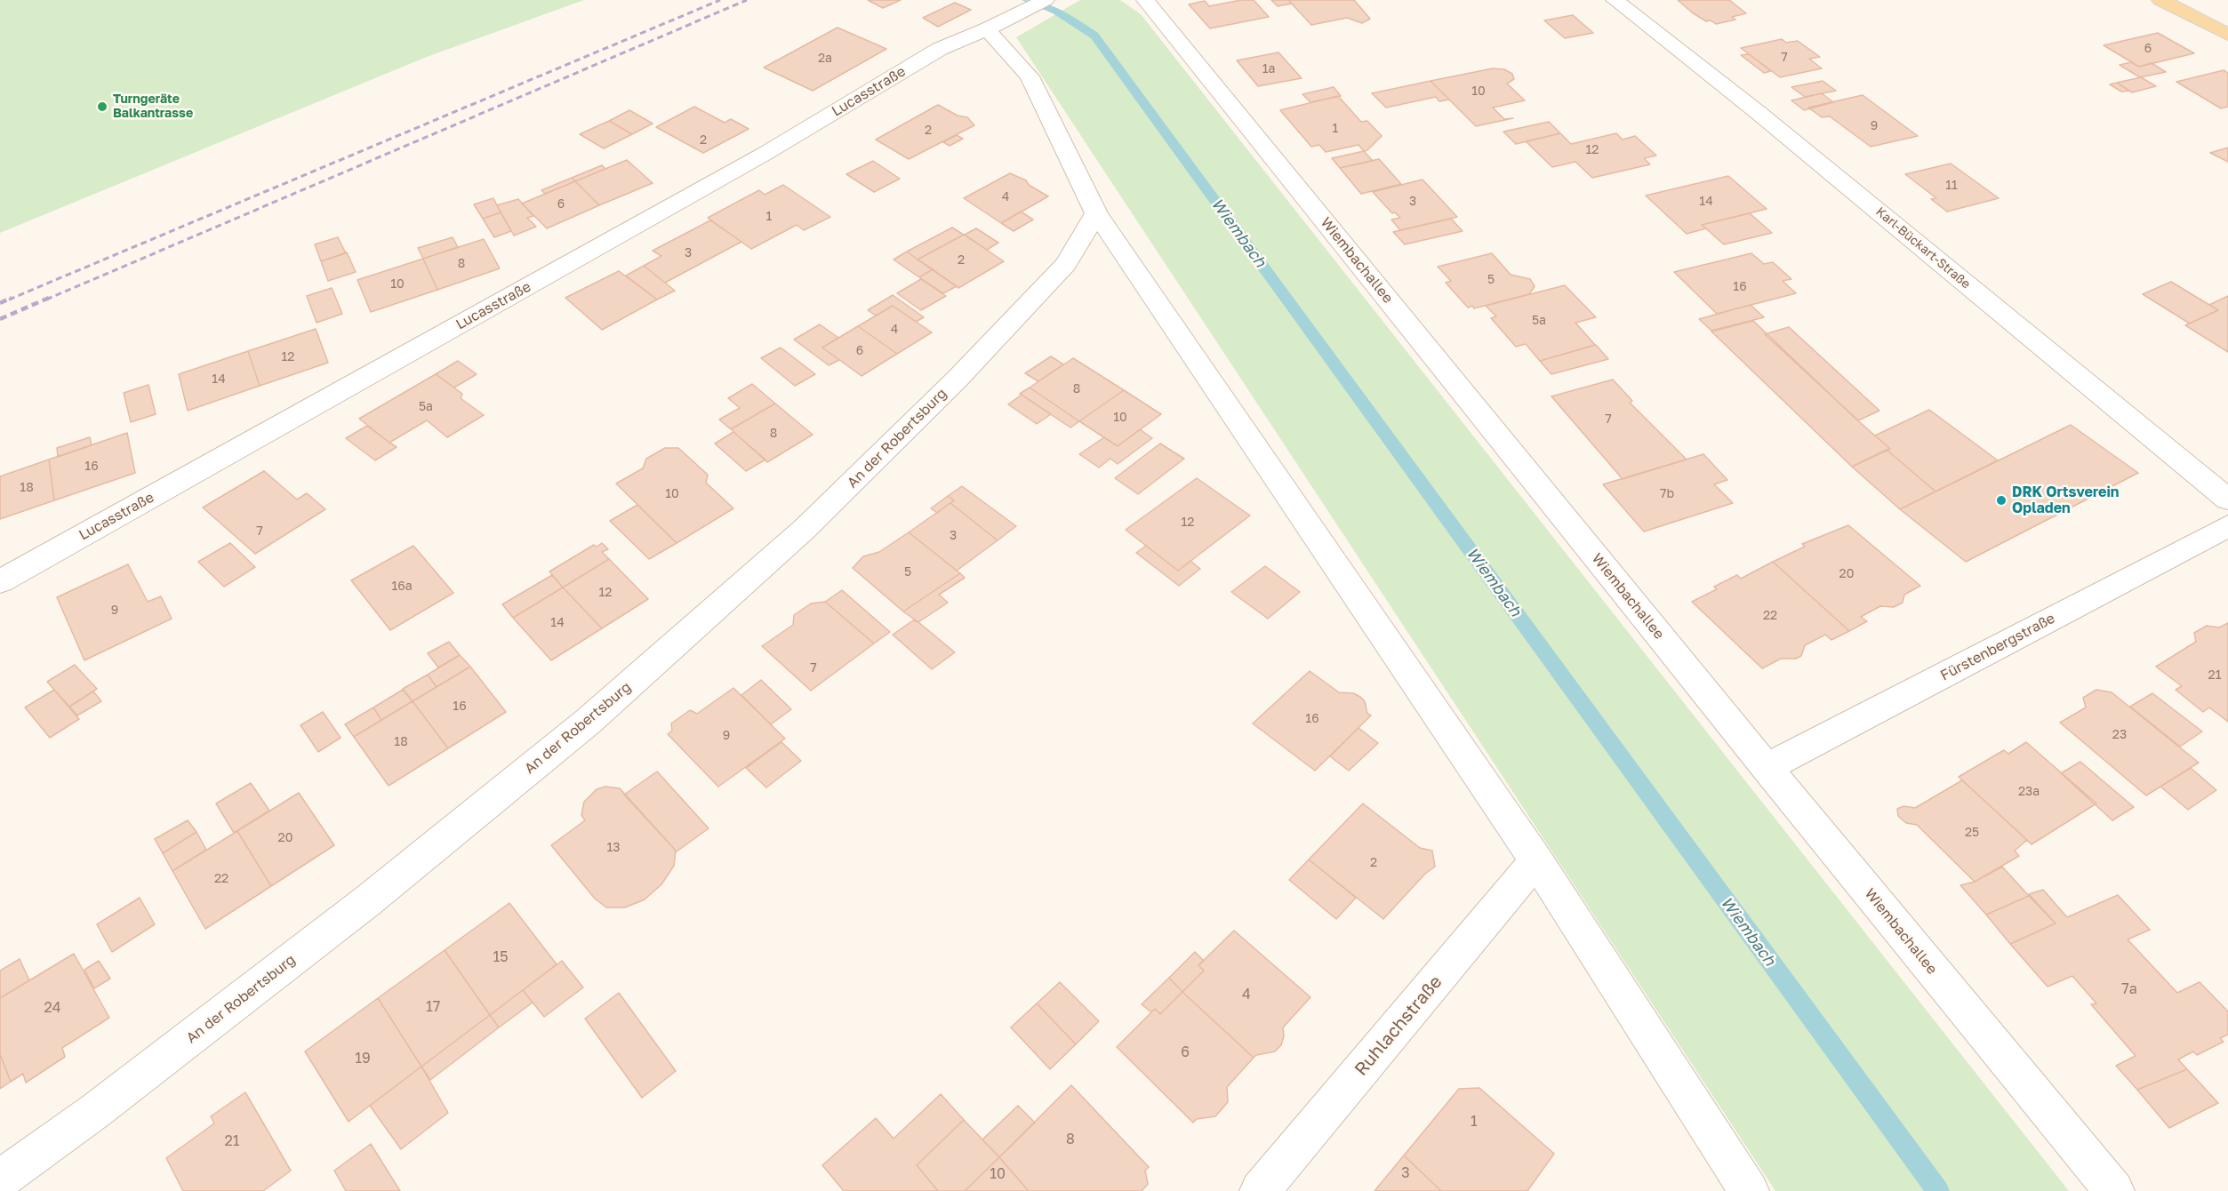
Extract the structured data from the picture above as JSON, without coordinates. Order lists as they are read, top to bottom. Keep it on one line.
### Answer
{"streets":{"street":["Lucasstraße","Karl-Bückart-Straße","Wiembachallee","An der Robertsburg","Fürstenbergstraße","Ruhlachstraße"]},"crossings":[["Wiembachallee","Fürstenbergstraße"]],"water":["Wiembach"],"places":["Turngeräte Balkantrasse","DRK Ortsverein Opladen"],"house_numbers":["6","7","2a","1a","10","9","1","2","2","12","11","4","3","14","6","1","3","2","8","5","10","16","5a","4","6","12","14","8","5a","10","7","8","16","18","10","7b","12","7","3","5","20","16a","12","9","22","14","7","21","16","16","23","9","18","23a","25","20","13","2","22","15","7a","4","17","24","6","19","1","8","21","3","10"]}
